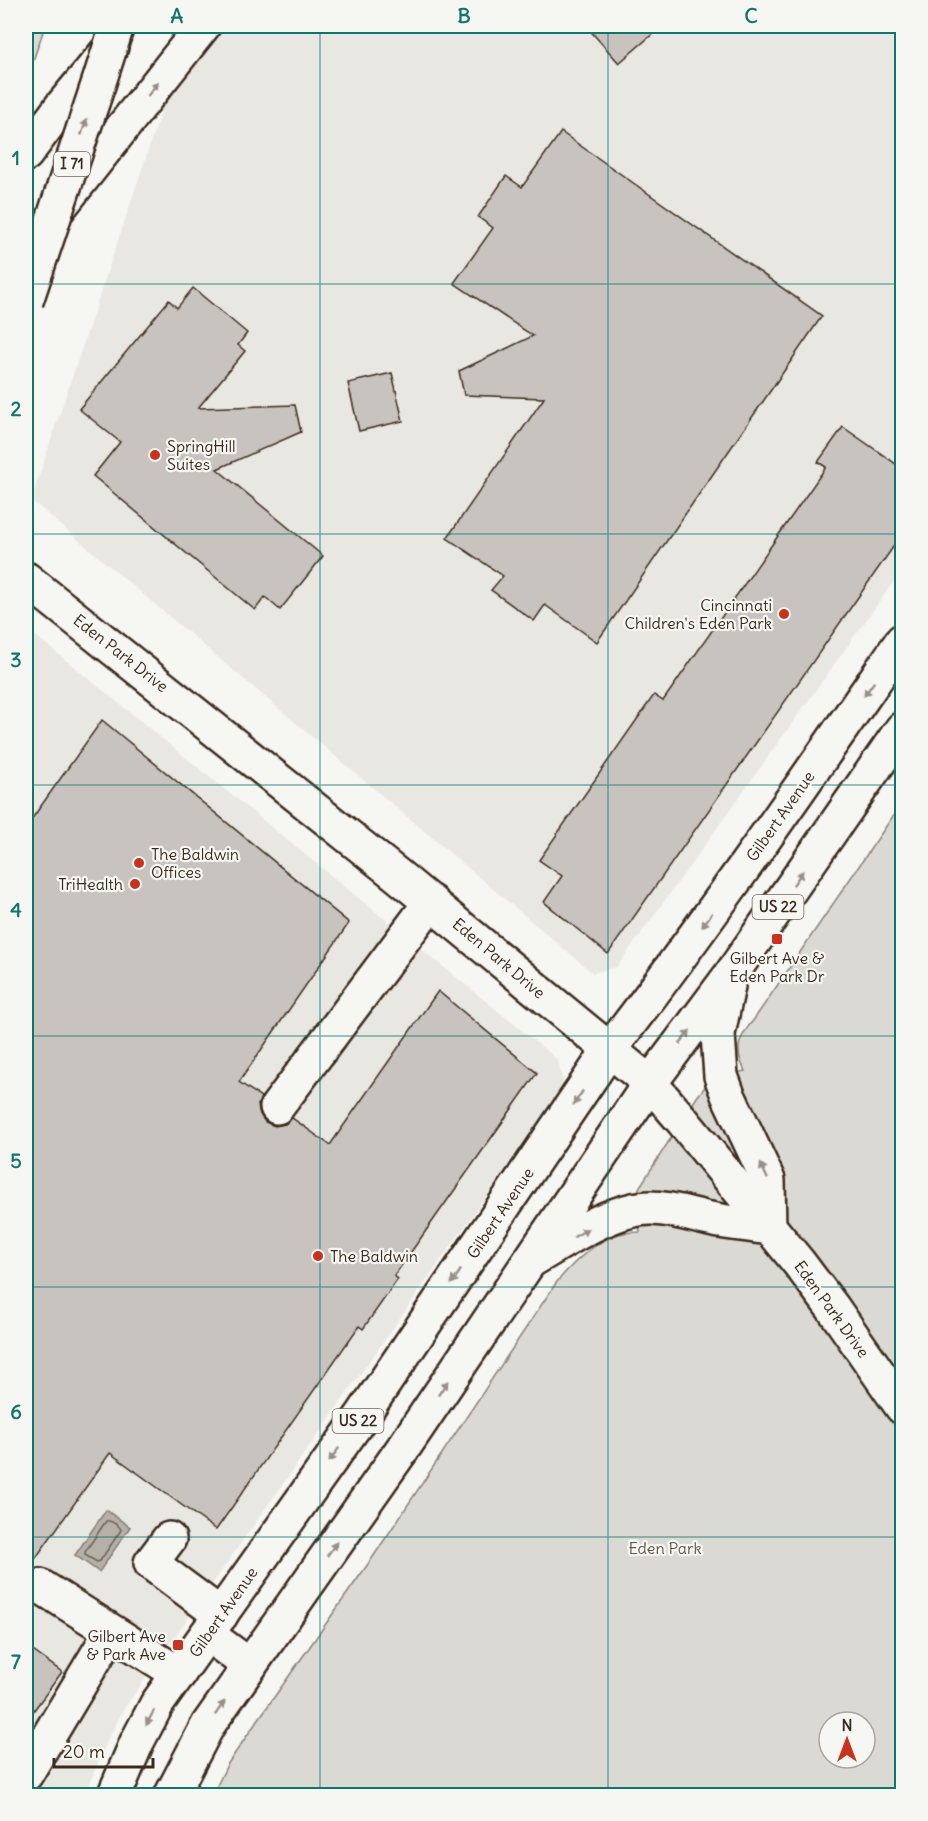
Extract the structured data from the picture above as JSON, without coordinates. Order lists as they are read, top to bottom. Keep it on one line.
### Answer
{"streets":{"main road":["I 71","Eden Park Drive","Gilbert Avenue","US 22"]},"crossings":[["Eden Park Drive","Gilbert Avenue"],["Eden Park Drive","US 22"]],"parks":["Eden Park"],"places":{"other":["SpringHill Suites","Cincinnati Children's Eden Park","The Baldwin Offices","TriHealth","The Baldwin"],"transit":["Gilbert Ave & Eden Park Dr","Gilbert Ave & Park Ave"]},"scale_bar":"20 m","north":"top","grid":{"columns":["A","B","C"],"rows":["1","2","3","4","5","6","7"]}}
